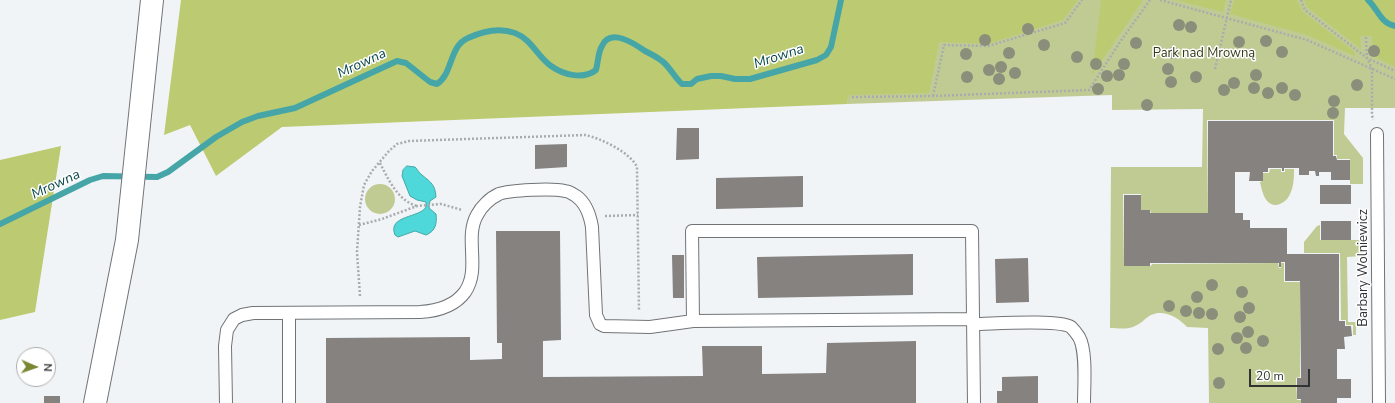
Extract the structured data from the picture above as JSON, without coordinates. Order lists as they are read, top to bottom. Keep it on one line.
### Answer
{"streets":{"lane":["Barbary Wolniewicz"]},"water":["Mrowna"],"parks":["Park nad Mrowną"],"scale_bar":"20 m","north":"right"}
